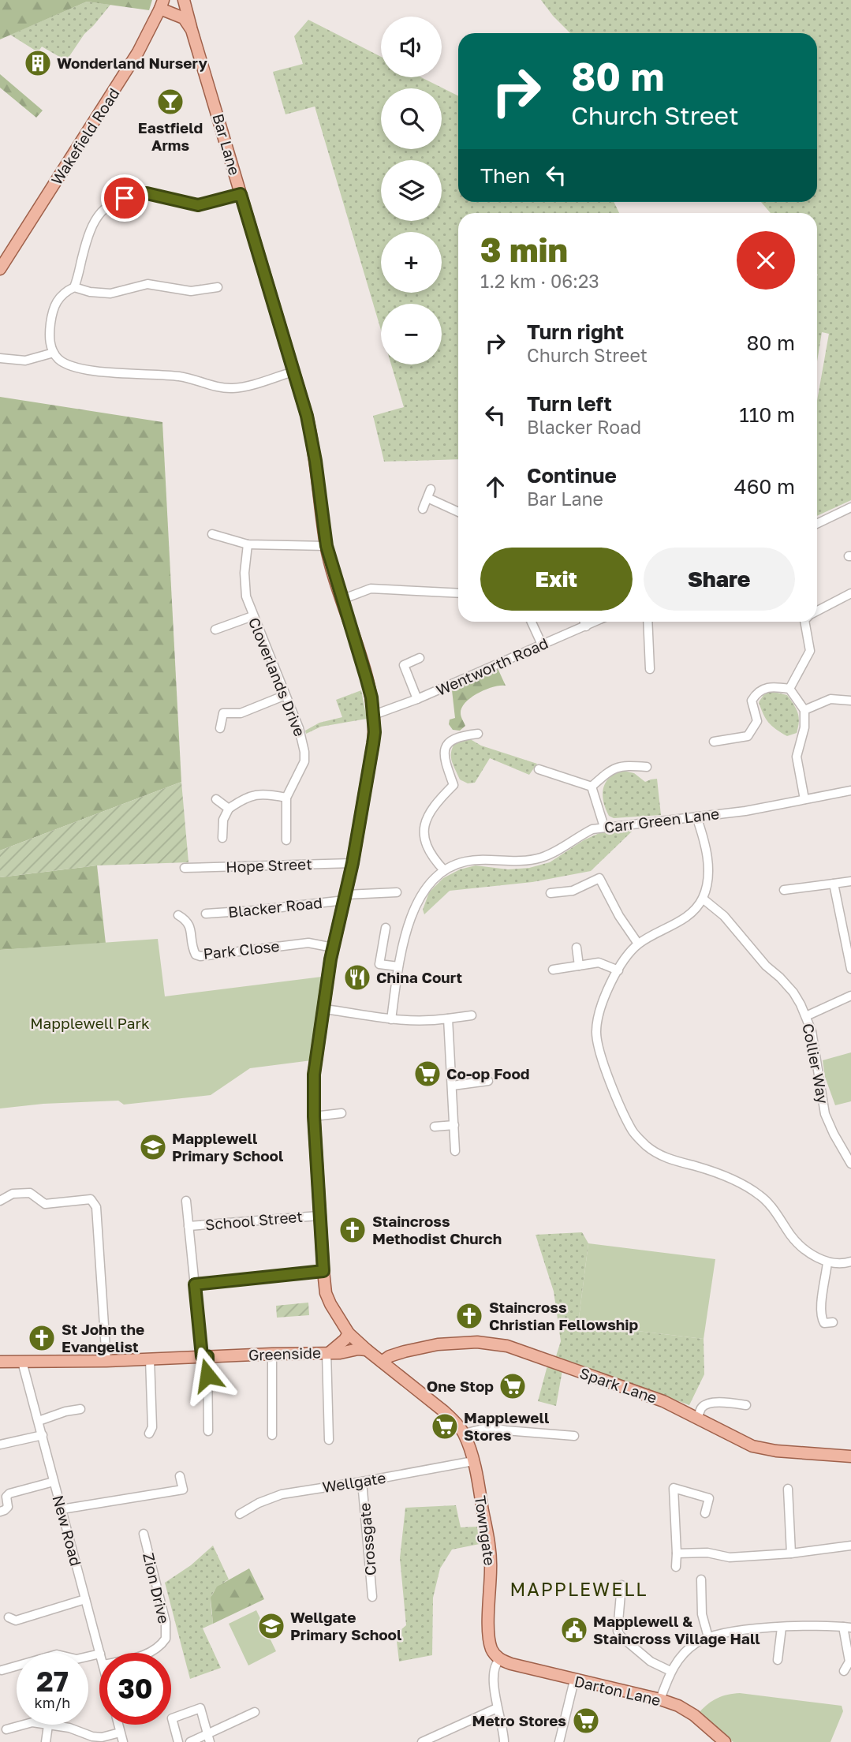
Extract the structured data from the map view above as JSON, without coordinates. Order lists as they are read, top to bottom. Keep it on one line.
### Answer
{"streets":{"main road":["Wakefield Road","Bar Lane","Blacker Road","Greenside","Spark Lane","Towngate","Darton Lane"],"street":["Wentworth Road","Cloverlands Drive","Carr Green Lane","Hope Street","Park Close","Collier Way","School Street","Wellgate","New Road","Crossgate","Zion Drive"]},"crossings":[["Bar Lane","Wentworth Road"],["Bar Lane","Blacker Road"],["Wentworth Road","Blacker Road"],["Hope Street","Blacker Road"],["Blacker Road","Park Close"],["Blacker Road","School Street"],["Blacker Road","Greenside"],["Blacker Road","Towngate"],["Greenside","New Road"],["Greenside","Towngate"],["Spark Lane","Towngate"],["Wellgate","Towngate"],["Wellgate","Crossgate"],["Towngate","Darton Lane"]],"districts":["MAPPLEWELL"],"parks":["Mapplewell Park"],"places":{"building":["Wonderland Nursery"],"bar":["Eastfield Arms"],"restaurant":["China Court"],"supermarket":["Co-op Food","One Stop","Mapplewell Stores","Metro Stores"],"school or university":["Mapplewell Primary School","Wellgate Primary School"],"church":["Staincross Methodist Church","Staincross Christian Fellowship","St John the Evangelist"],"public building":["Mapplewell & Staincross Village Hall"]},"page":{"map_buttons":["+","−"],"turn":["80 m","Church Street"],"then":"Then","heading":["3 min","1.2 km · 06:23"],"list":[{"name":"Turn right","note":"Church Street","value":"80 m"},{"name":"Turn left","note":"Blacker Road","value":"110 m"},{"name":"Continue","note":"Bar Lane","value":"460 m"}],"buttons":["Exit","Share"],"speed":"27 km/h","limit":"30"}}
